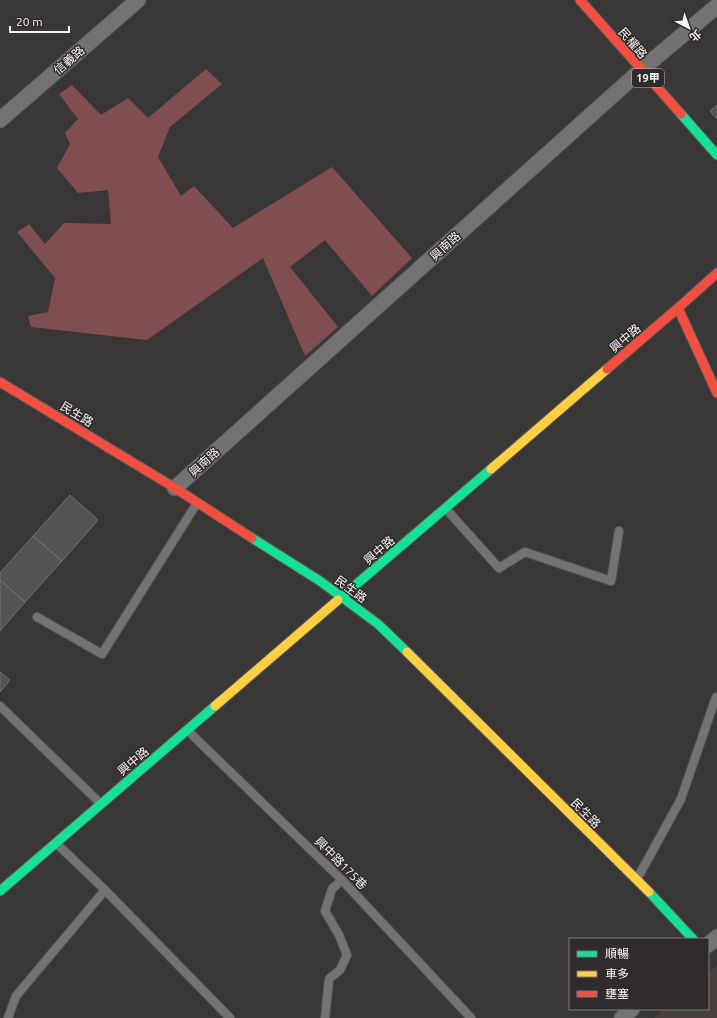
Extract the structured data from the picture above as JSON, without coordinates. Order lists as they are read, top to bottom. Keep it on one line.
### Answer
{"streets":{"main road":["民權路","19甲","興中路","民生路"],"street":["信義路","興南路"],"lane":["興中路175巷"]},"crossings":[["民權路","興南路"],["興南路","民生路"],["興中路","民生路"],["興中路","興中路175巷"]],"legend":["順暢","車多","壅塞"],"scale_bar":"20 m","north":"bottom right"}
